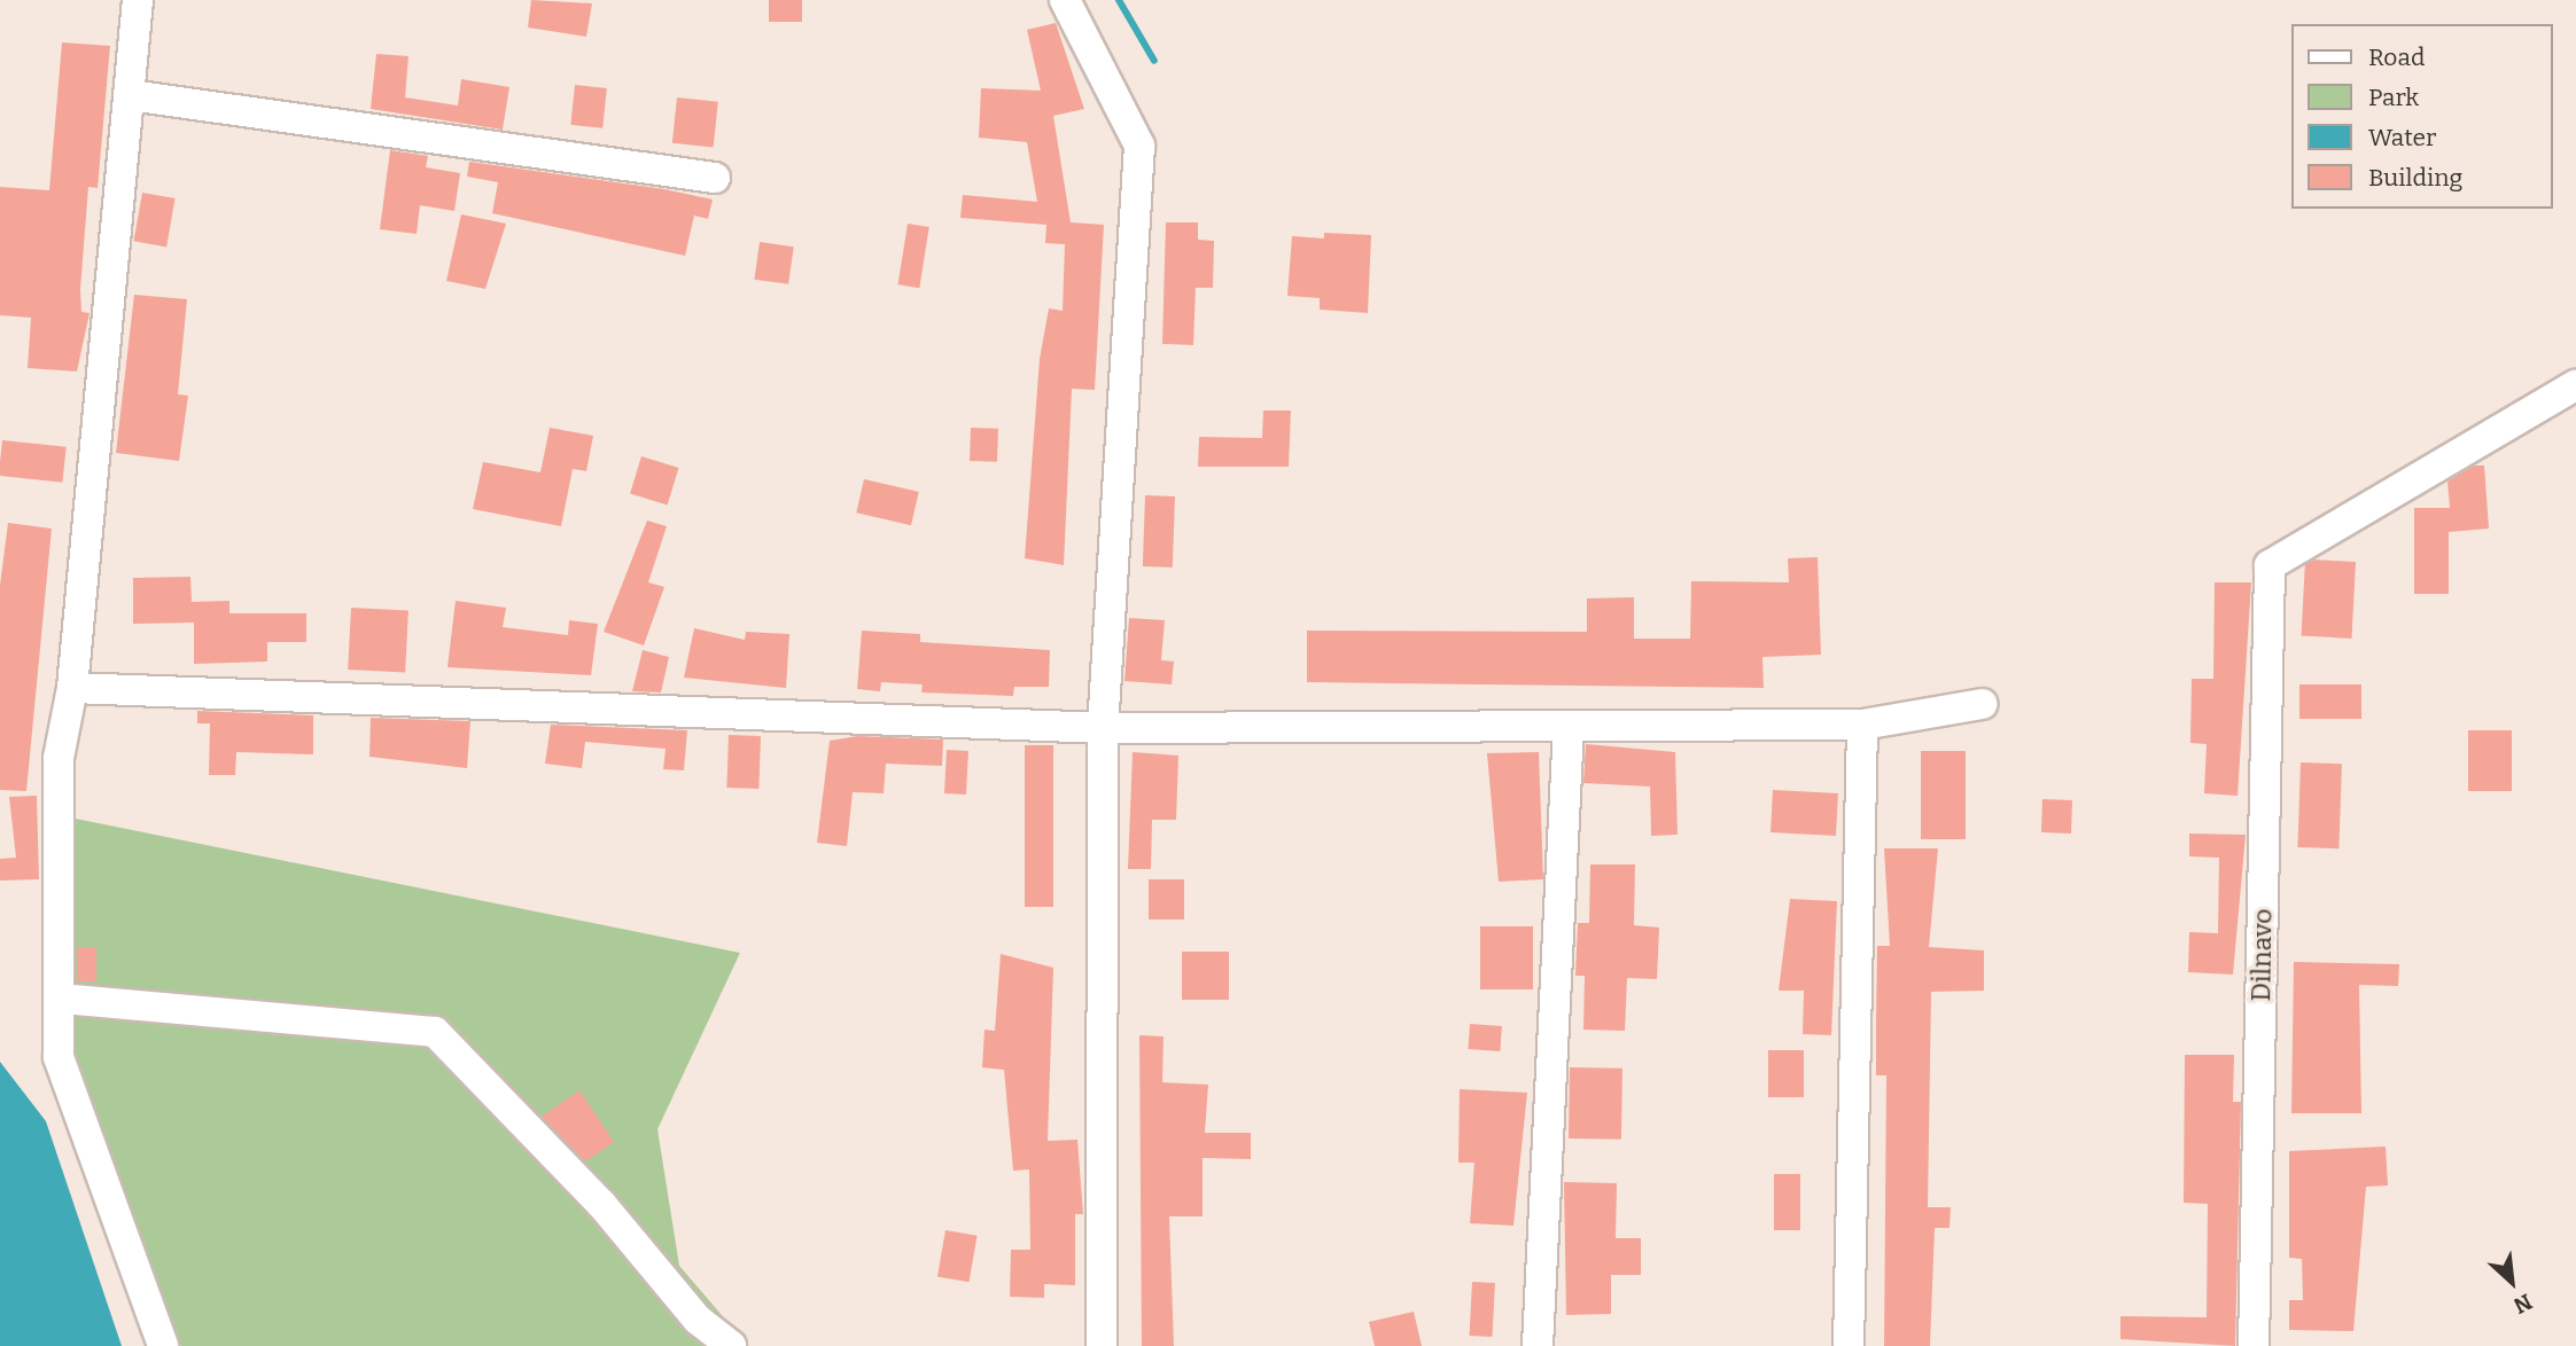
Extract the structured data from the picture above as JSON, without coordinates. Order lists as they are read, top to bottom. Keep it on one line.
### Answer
{"streets":{"street":["Dilnavo"]},"legend":["Road","Park","Water","Building"],"north":"bottom right"}
